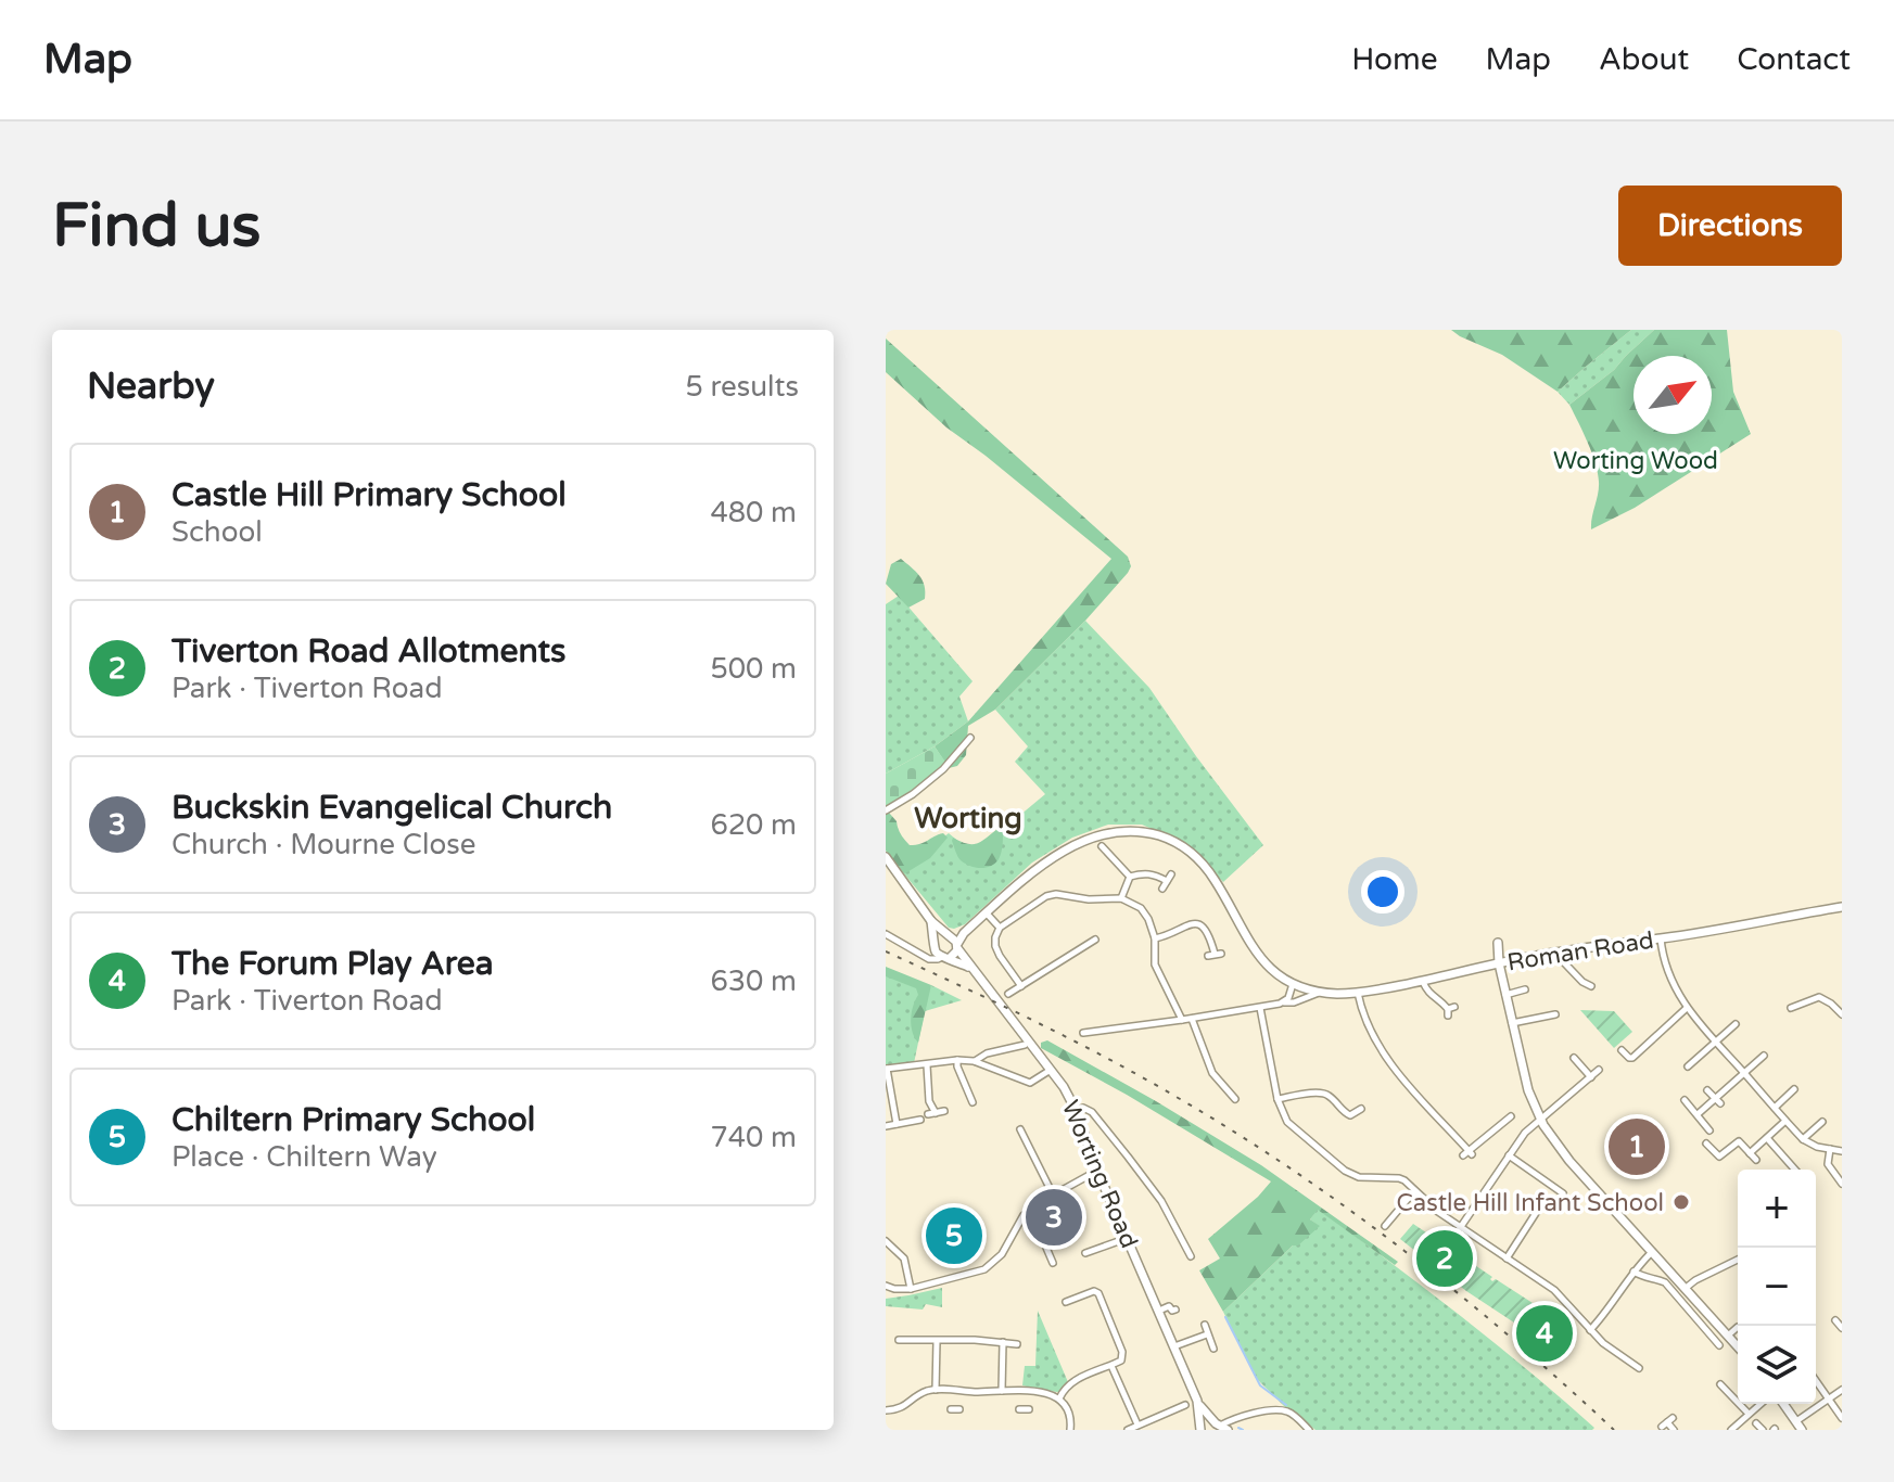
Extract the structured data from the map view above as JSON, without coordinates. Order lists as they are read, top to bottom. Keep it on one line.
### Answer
{"streets":{"street":["Roman Road","Worting Road"]},"districts":["Worting"],"parks":["Worting Wood"],"places":["Castle Hill Infant School"],"north":"top right","page":{"header":"Map","nav":["Home","Map","About","Contact"],"buttons":"Directions","title":"Find us","heading":["Nearby","5 results"],"list":[{"mark":"1","name":"Castle Hill Primary School","note":"School","value":"480 m"},{"mark":"2","name":"Tiverton Road Allotments","note":"Park · Tiverton Road","value":"500 m"},{"mark":"3","name":"Buckskin Evangelical Church","note":"Church · Mourne Close","value":"620 m"},{"mark":"4","name":"The Forum Play Area","note":"Park · Tiverton Road","value":"630 m"},{"mark":"5","name":"Chiltern Primary School","note":"Place · Chiltern Way","value":"740 m"}],"pins":["1","3","5","2","4"],"map_buttons":["+","−"]}}
